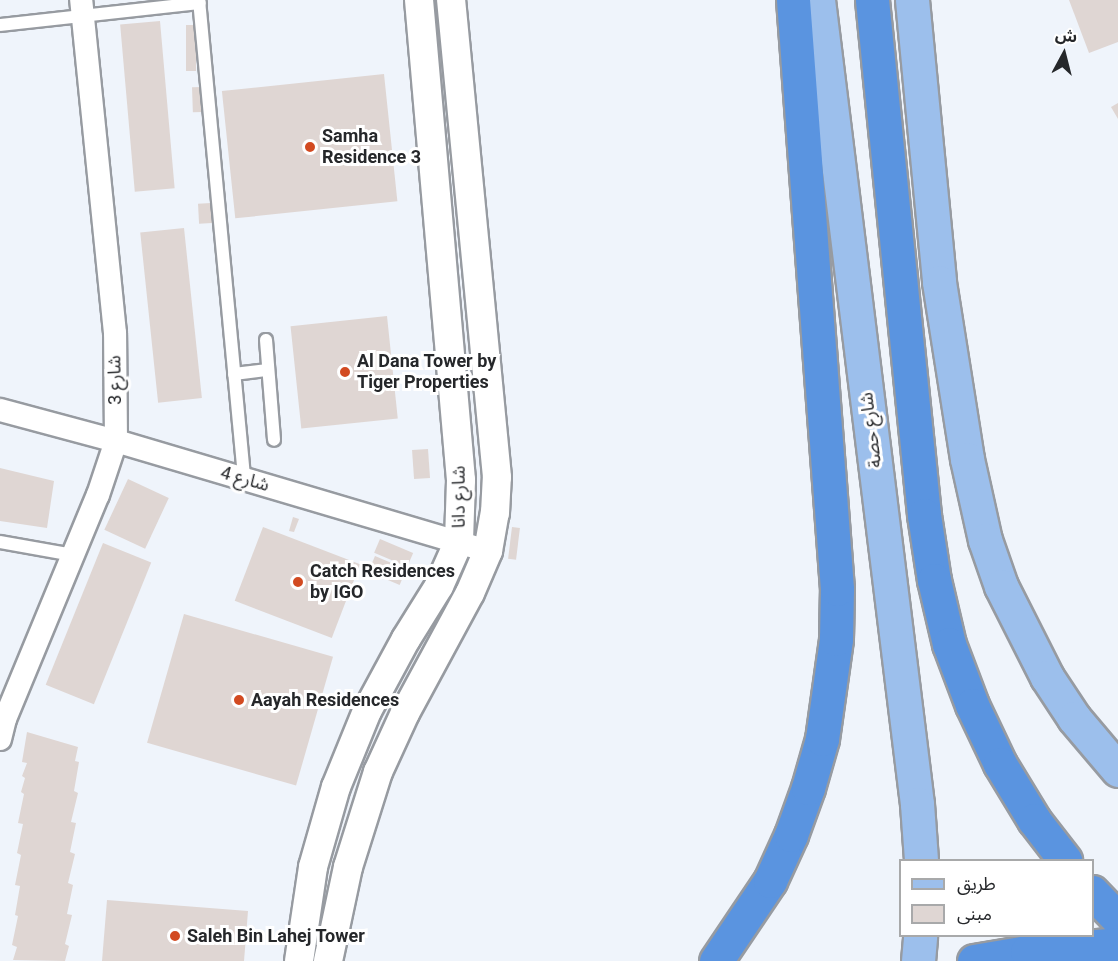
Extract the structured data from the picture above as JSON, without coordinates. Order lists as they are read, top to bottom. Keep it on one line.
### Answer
{"streets":{"main road":["شارع حصة"],"street":["شارع 3","شارع 4","شارع دانا"]},"crossings":[["شارع 3","شارع 4"],["شارع 4","شارع دانا"]],"places":["Samha Residence 3","Al Dana Tower by Tiger Properties","Catch Residences by IGO","Aayah Residences","Saleh Bin Lahej Tower"],"legend":["طريق","مبنى"],"north":"top"}
